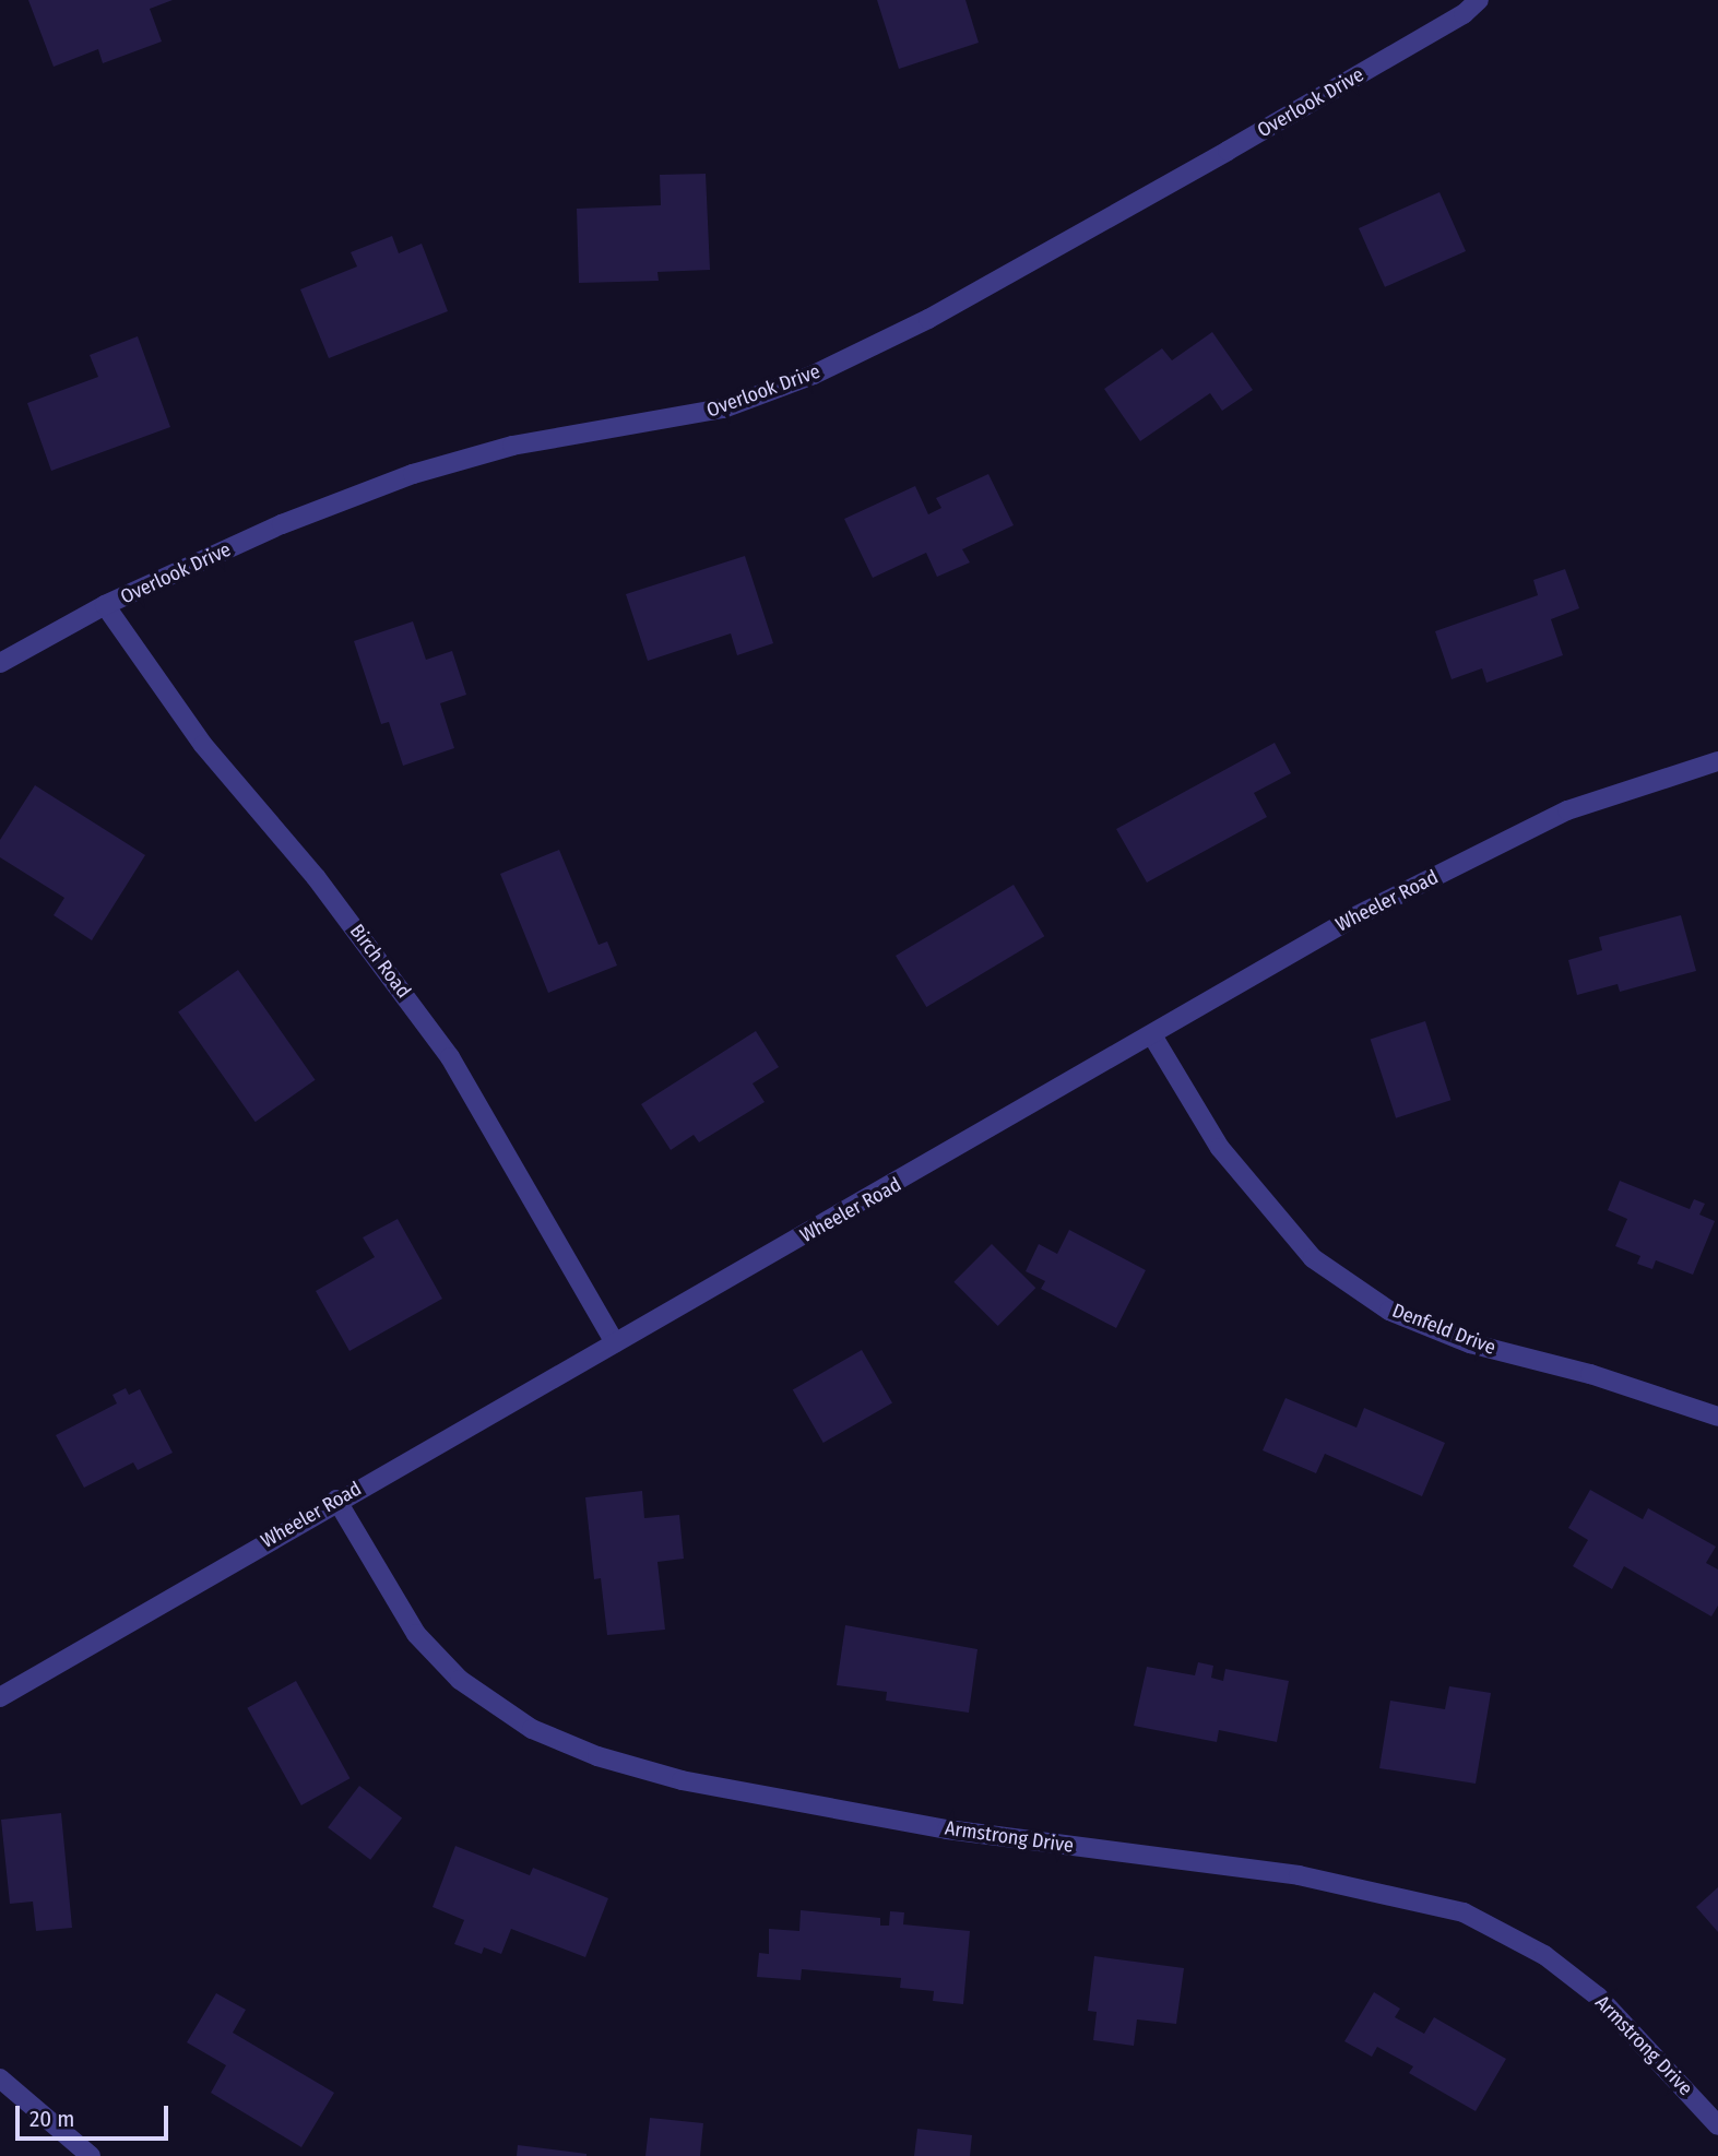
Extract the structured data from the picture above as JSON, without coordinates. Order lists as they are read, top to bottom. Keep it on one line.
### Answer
{"streets":{"street":["Overlook Drive","Wheeler Road","Birch Road","Denfeld Drive","Armstrong Drive"]},"crossings":[["Overlook Drive","Birch Road"],["Wheeler Road","Birch Road"],["Wheeler Road","Denfeld Drive"],["Wheeler Road","Armstrong Drive"]],"scale_bar":"20 m"}
